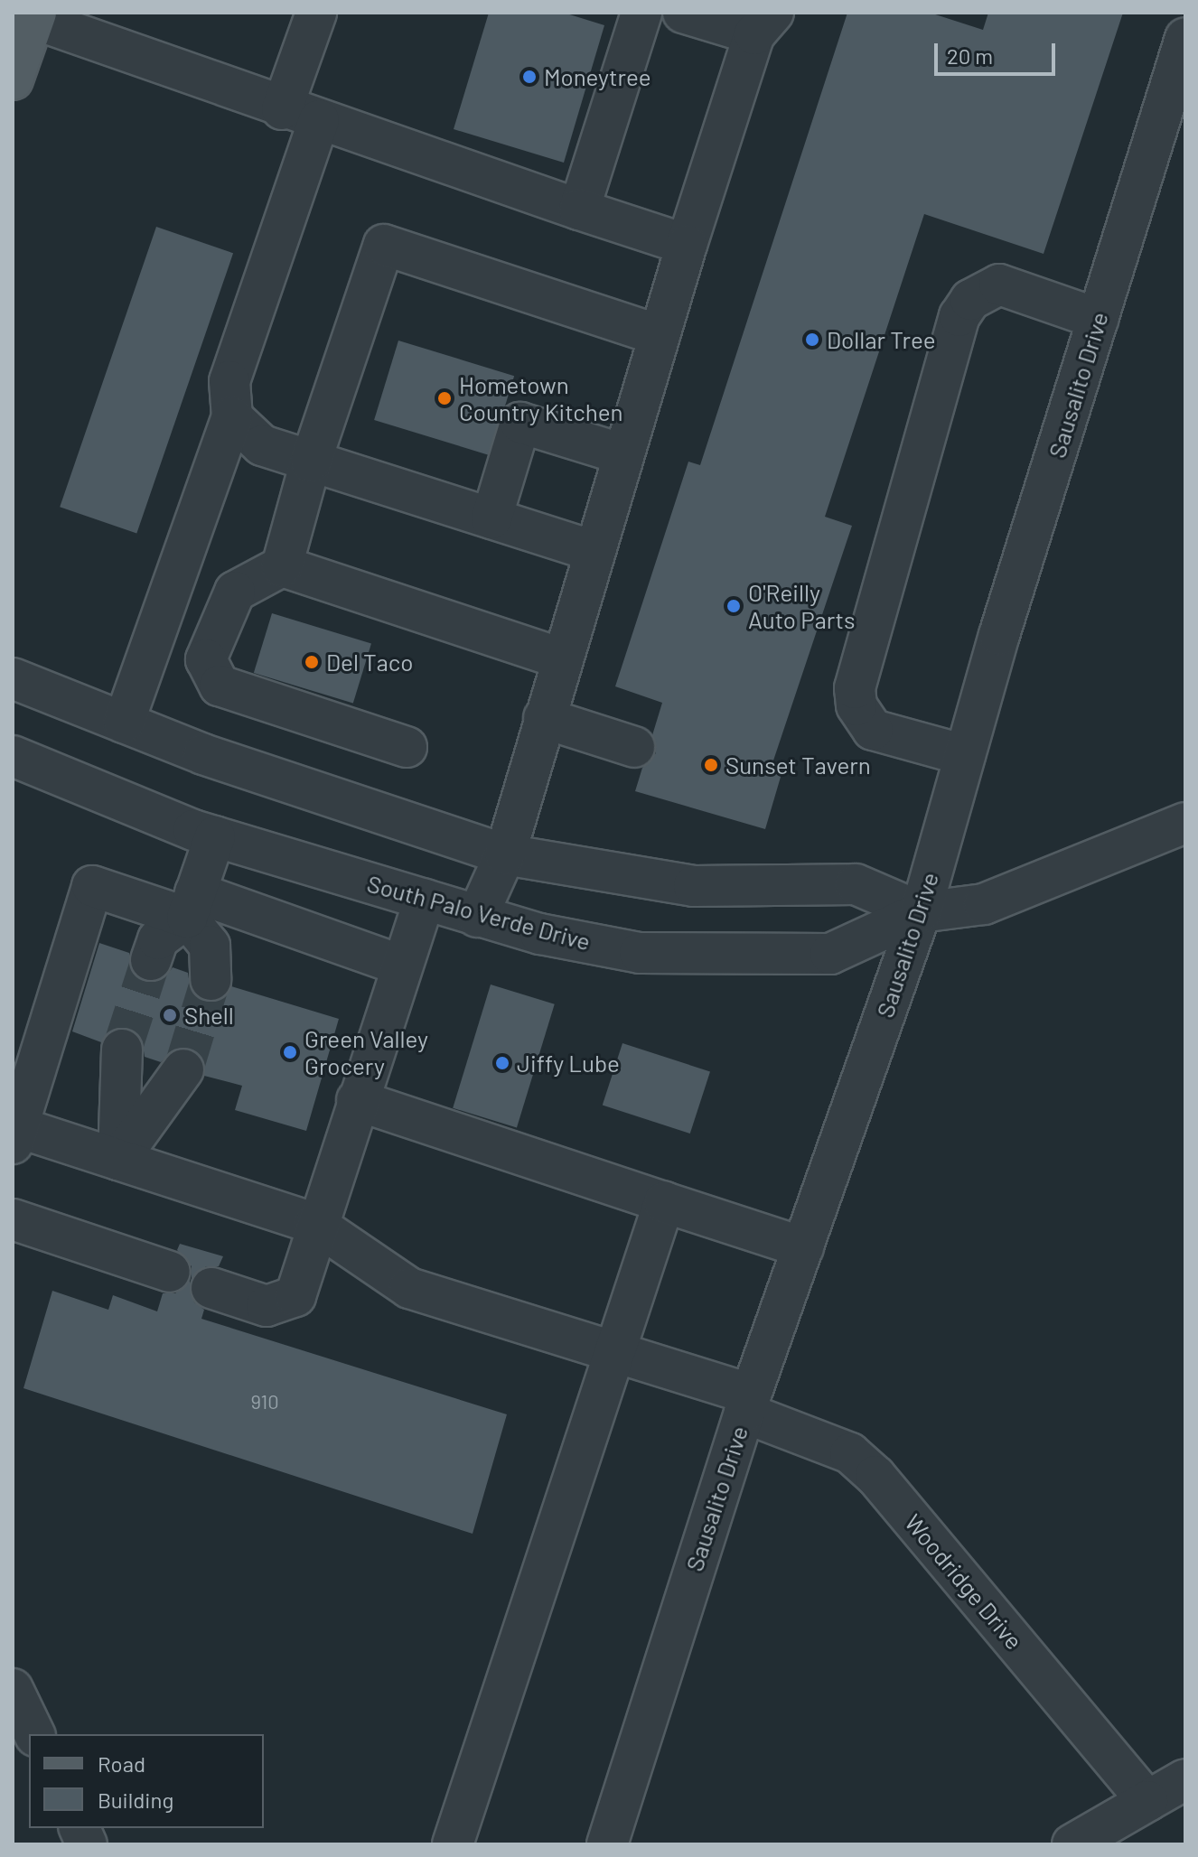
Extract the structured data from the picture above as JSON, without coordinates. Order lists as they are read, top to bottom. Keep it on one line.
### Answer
{"streets":{"street":["Sausalito Drive","South Palo Verde Drive","Woodridge Drive"]},"crossings":[["Sausalito Drive","South Palo Verde Drive"],["Sausalito Drive","Woodridge Drive"]],"places":["Moneytree","Dollar Tree","Hometown Country Kitchen","O'Reilly Auto Parts","Del Taco","Sunset Tavern","Shell","Green Valley Grocery","Jiffy Lube"],"house_numbers":["910"],"legend":["Road","Building"],"scale_bar":"20 m"}
